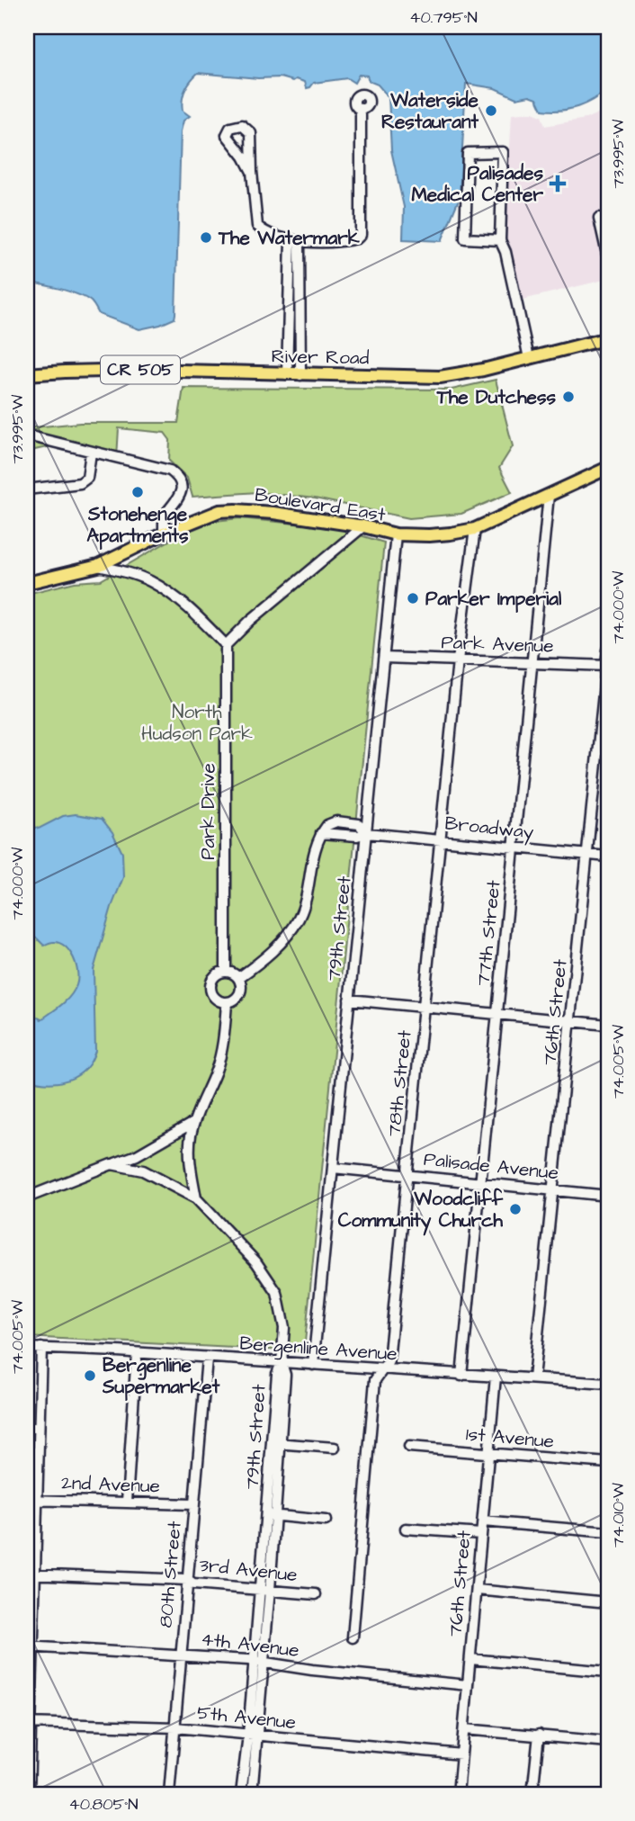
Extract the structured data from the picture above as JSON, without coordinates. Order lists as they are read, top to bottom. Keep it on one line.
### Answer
{"streets":{"main road":["River Road","CR 505","Boulevard East"],"street":["Park Avenue","Park Drive","Broadway","79th Street","77th Street","76th Street","78th Street","Palisade Avenue","Bergenline Avenue","1st Avenue","2nd Avenue","3rd Avenue","80th Street","4th Avenue","5th Avenue"]},"crossings":[["Boulevard East","79th Street"],["Boulevard East","77th Street"],["Boulevard East","78th Street"],["Park Avenue","79th Street"],["Park Avenue","77th Street"],["Park Avenue","76th Street"],["Park Avenue","78th Street"],["Broadway","79th Street"],["Broadway","77th Street"],["Broadway","76th Street"],["Broadway","78th Street"],["79th Street","Palisade Avenue"],["79th Street","Bergenline Avenue"],["79th Street","3rd Avenue"],["79th Street","4th Avenue"],["79th Street","5th Avenue"],["77th Street","Palisade Avenue"],["77th Street","Bergenline Avenue"],["76th Street","Palisade Avenue"],["76th Street","Bergenline Avenue"],["76th Street","1st Avenue"],["76th Street","4th Avenue"],["76th Street","5th Avenue"],["78th Street","Palisade Avenue"],["78th Street","Bergenline Avenue"],["Bergenline Avenue","80th Street"],["2nd Avenue","80th Street"],["3rd Avenue","80th Street"],["80th Street","4th Avenue"],["80th Street","5th Avenue"]],"parks":["North Hudson Park"],"places":{"other":["Waterside Restaurant","The Watermark","The Dutchess","Stonehenge Apartments","Parker Imperial","Woodcliff Community Church","Bergenline Supermarket"],"health":["Palisades Medical Center"]},"coordinates":["40.795°N","73.995°W","74.000°W","74.005°W","74.010°W","40.805°N"]}
